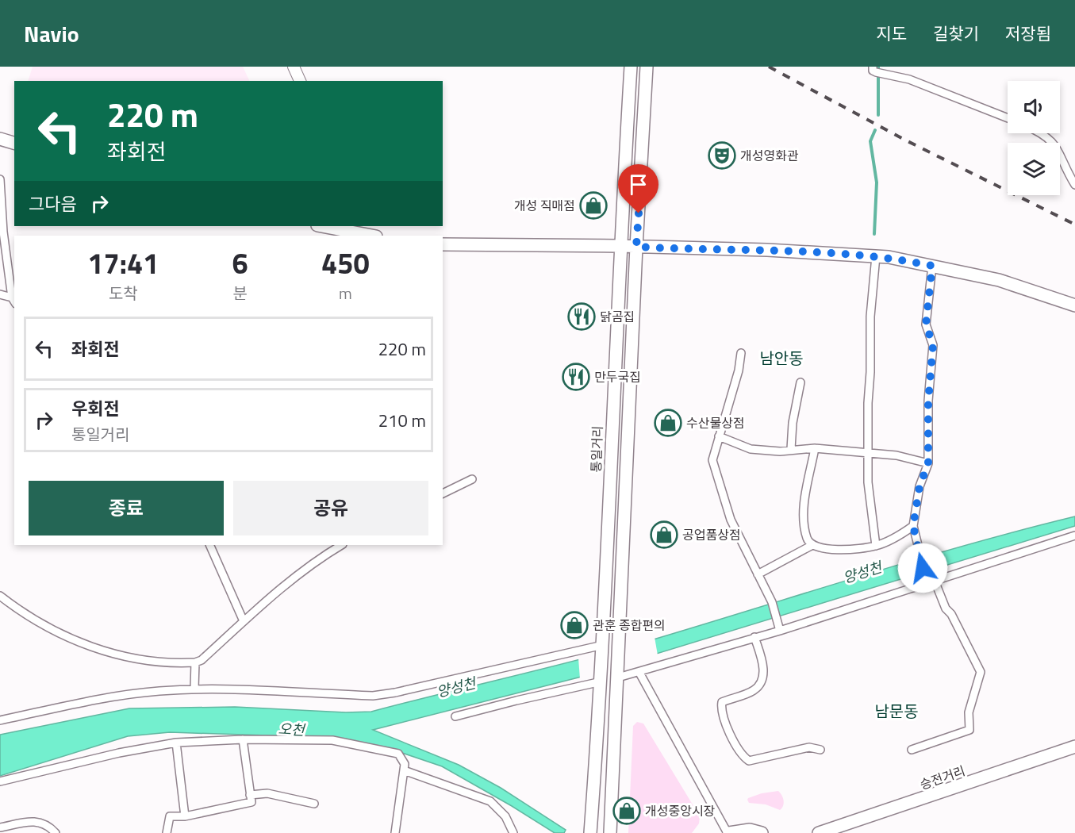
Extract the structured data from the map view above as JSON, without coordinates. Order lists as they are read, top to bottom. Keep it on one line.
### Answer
{"streets":{"main road":["통일거리","승전거리"]},"districts":["남안동","남문동"],"water":["양성천","오천"],"places":{"theatre":["개성영화관"],"shop":["개성 직매점","수산물상점","공업품상점","관훈 종합편의","개성중앙시장"],"restaurant":["닭곰집","만두국집"]},"page":{"header":"Navio","nav":["지도","길찾기","저장됨"],"turn":["220 m","좌회전"],"then":"그다음","eta":["17:41","도착","6","분","450","m"],"list":[{"name":"좌회전","value":"220 m"},{"name":"우회전","note":"통일거리","value":"210 m"}],"buttons":["종료","공유"]}}
